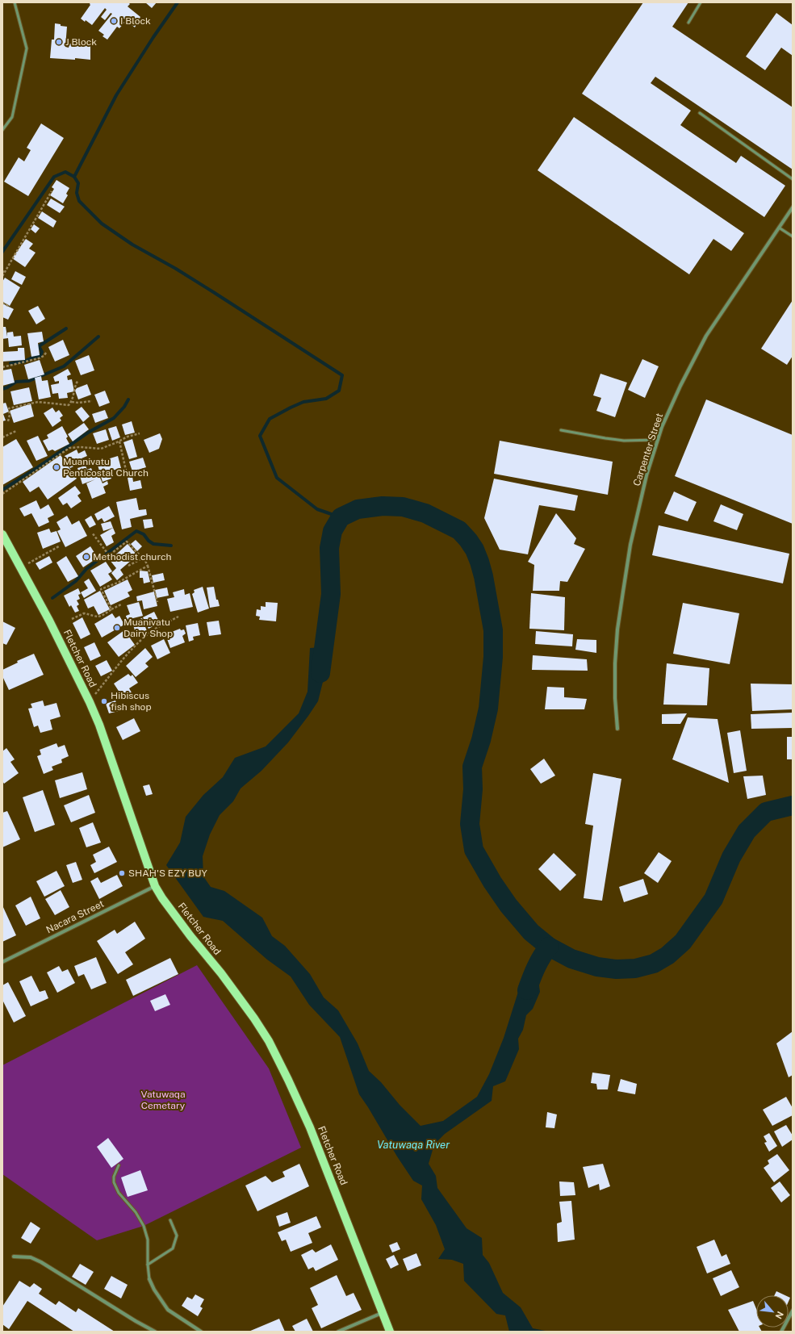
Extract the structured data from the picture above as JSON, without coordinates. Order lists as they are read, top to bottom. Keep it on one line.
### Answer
{"streets":{"main road":["Fletcher Road"],"street":["Carpenter Street","Nacara Street"]},"crossings":[["Fletcher Road","Nacara Street"]],"water":["Vatuwaqa River"],"parks":["Vatuwaqa Cemetary"],"places":["I Block","J Block","Muanivatu Penticostal Church","Methodist church","Muanivatu Dairy Shop","Hibiscus fish shop","SHAH'S EZY BUY"],"north":"bottom right"}
